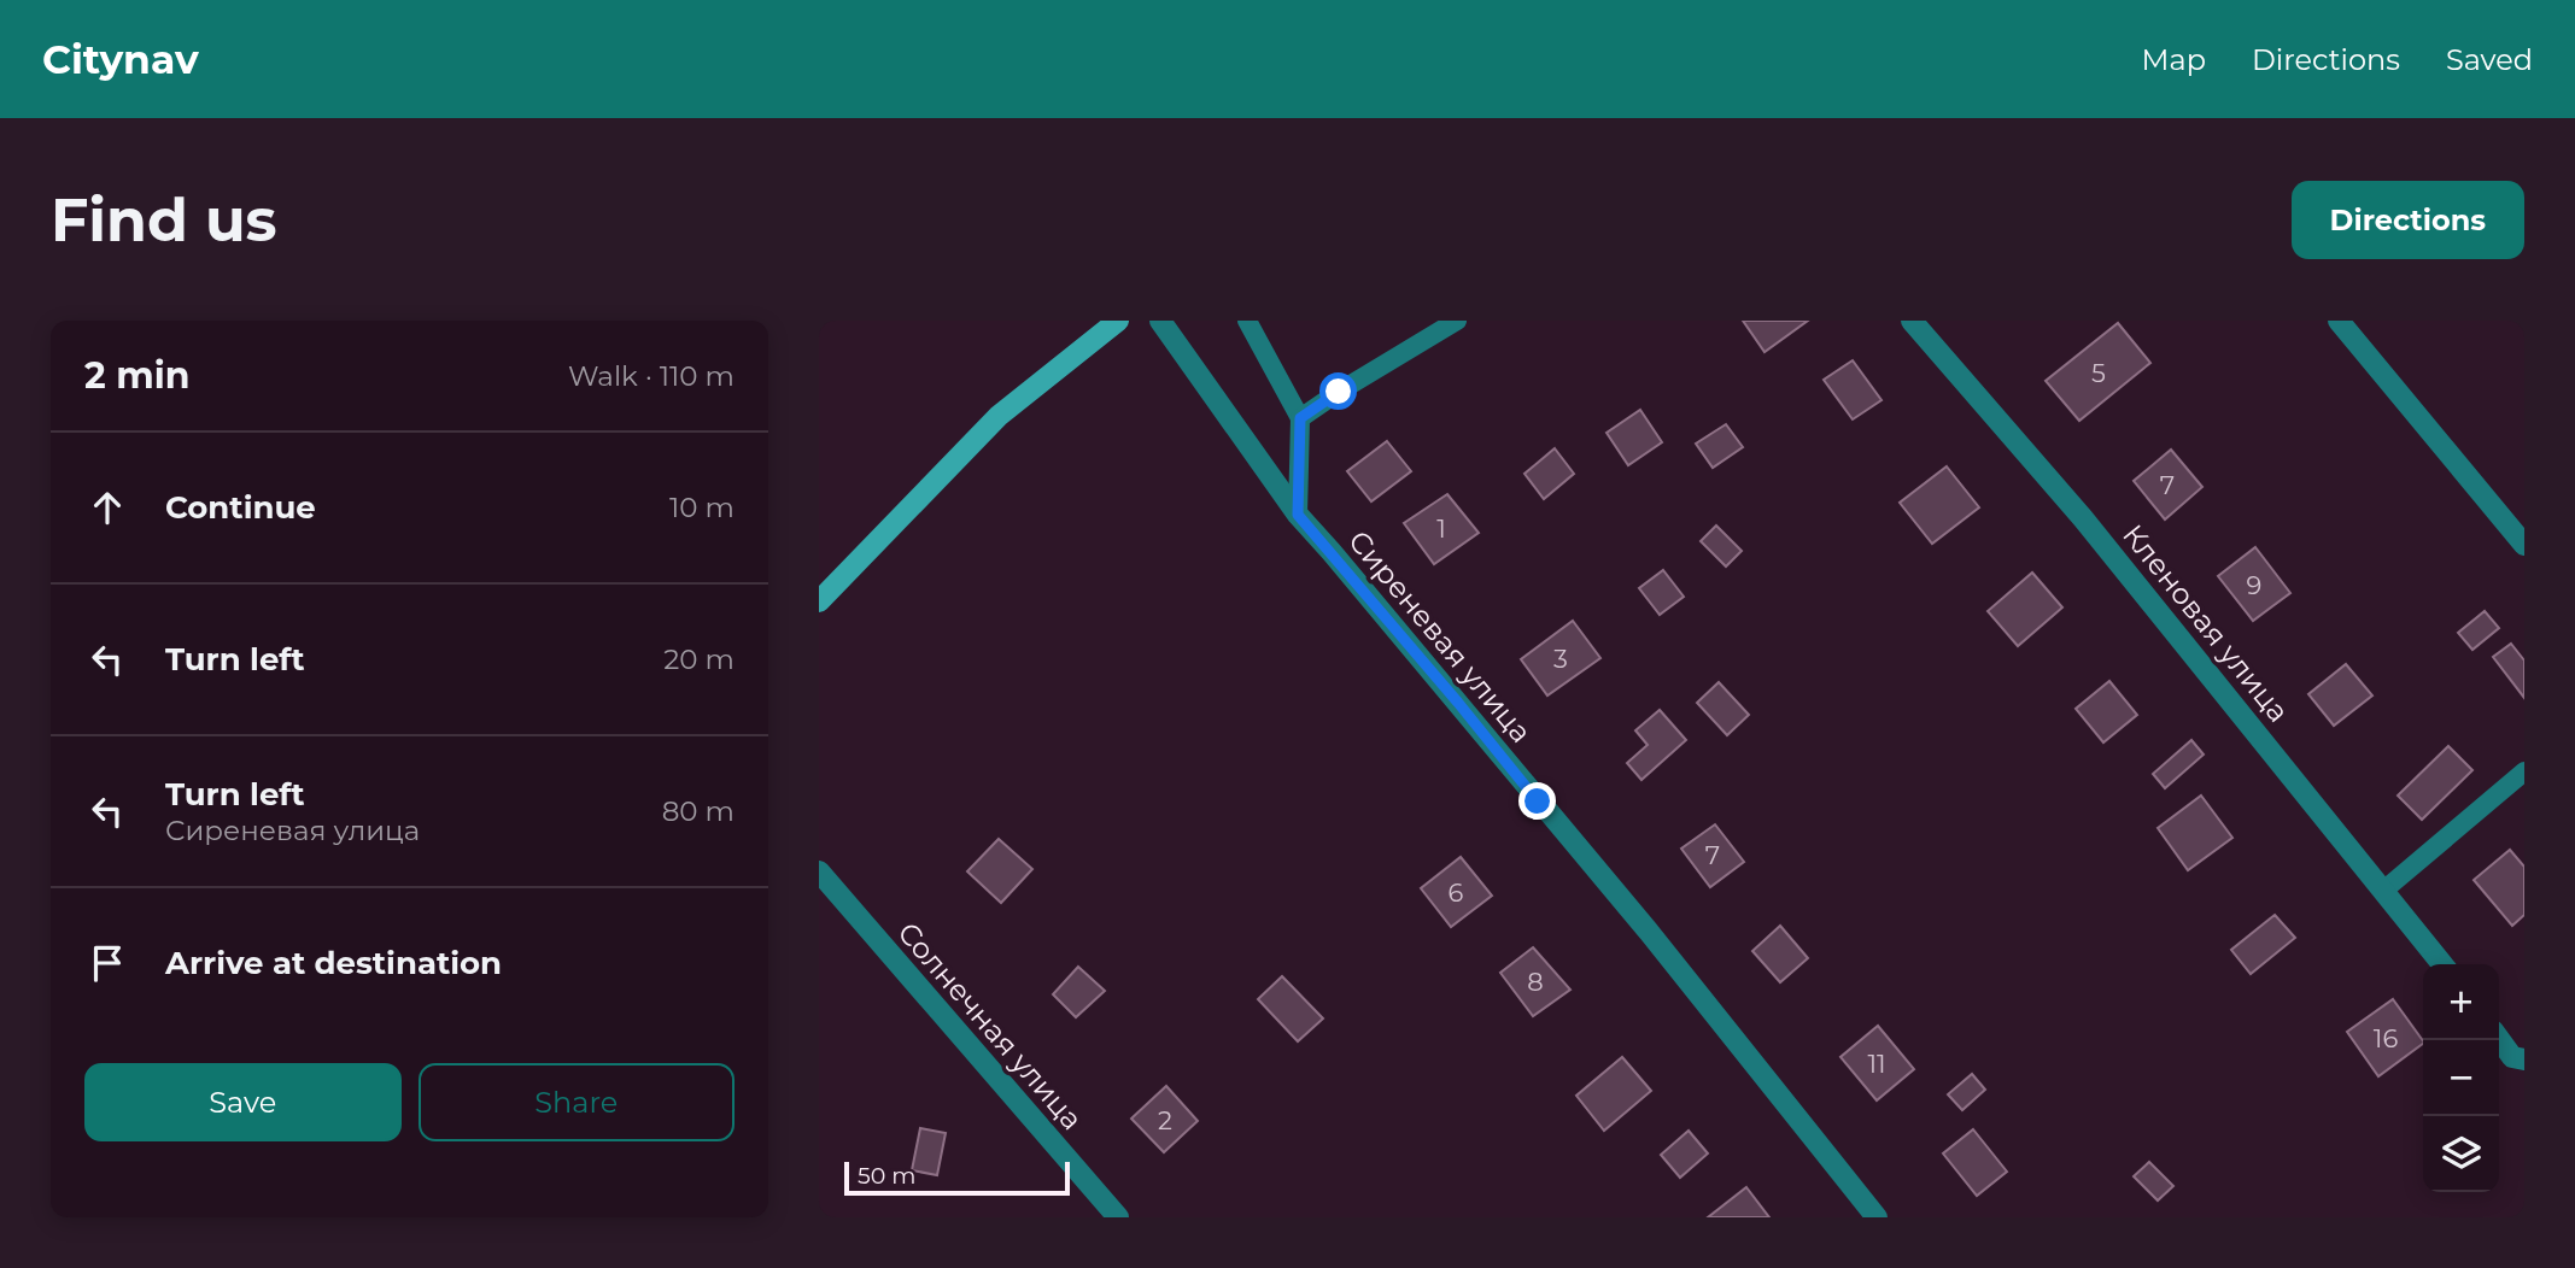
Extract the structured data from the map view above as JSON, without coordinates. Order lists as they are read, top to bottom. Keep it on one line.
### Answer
{"streets":{"street":["Кленовая улица","Сиреневая улица","Солнечная улица"]},"house_numbers":["5","7","1","9","3","7","6","8","16","11","2"],"scale_bar":"50 m","page":{"header":"Citynav","nav":["Map","Directions","Saved"],"buttons":["Directions",["Save","Share"]],"title":"Find us","heading":["2 min","Walk · 110 m"],"list":[["Continue","10 m"],["Turn left","20 m"],["Turn left","Сиреневая улица","80 m"],"Arrive at destination"],"map_buttons":["+","−"],"scale":"50 m"}}
